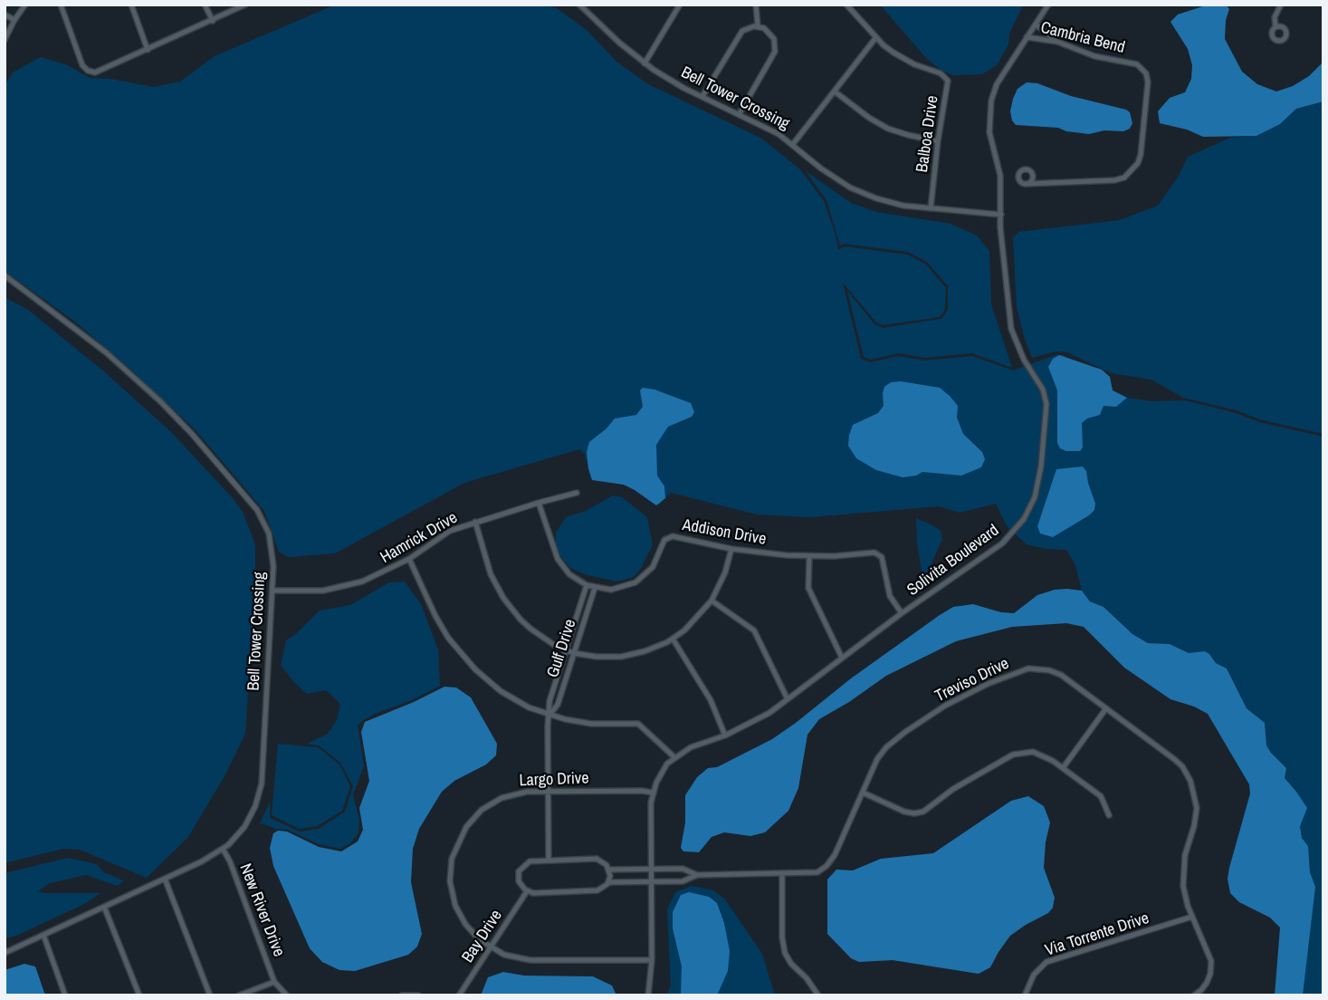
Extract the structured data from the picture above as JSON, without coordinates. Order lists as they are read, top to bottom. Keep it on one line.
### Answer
{"streets":{"street":["Cambria Bend","Bell Tower Crossing","Balboa Drive","Addison Drive","Hamrick Drive","Solivita Boulevard","Gulf Drive","Treviso Drive","Largo Drive","New River Drive","Via Torrente Drive","Bay Drive"]},"crossings":[["Cambria Bend","Solivita Boulevard"],["Bell Tower Crossing","Balboa Drive"],["Bell Tower Crossing","Hamrick Drive"],["Bell Tower Crossing","Solivita Boulevard"],["Bell Tower Crossing","New River Drive"],["Addison Drive","Hamrick Drive"],["Addison Drive","Solivita Boulevard"],["Addison Drive","Gulf Drive"],["Solivita Boulevard","Treviso Drive"],["Solivita Boulevard","Largo Drive"],["Gulf Drive","Largo Drive"],["Treviso Drive","Via Torrente Drive"],["Treviso Drive","Bay Drive"],["Largo Drive","Bay Drive"]]}
